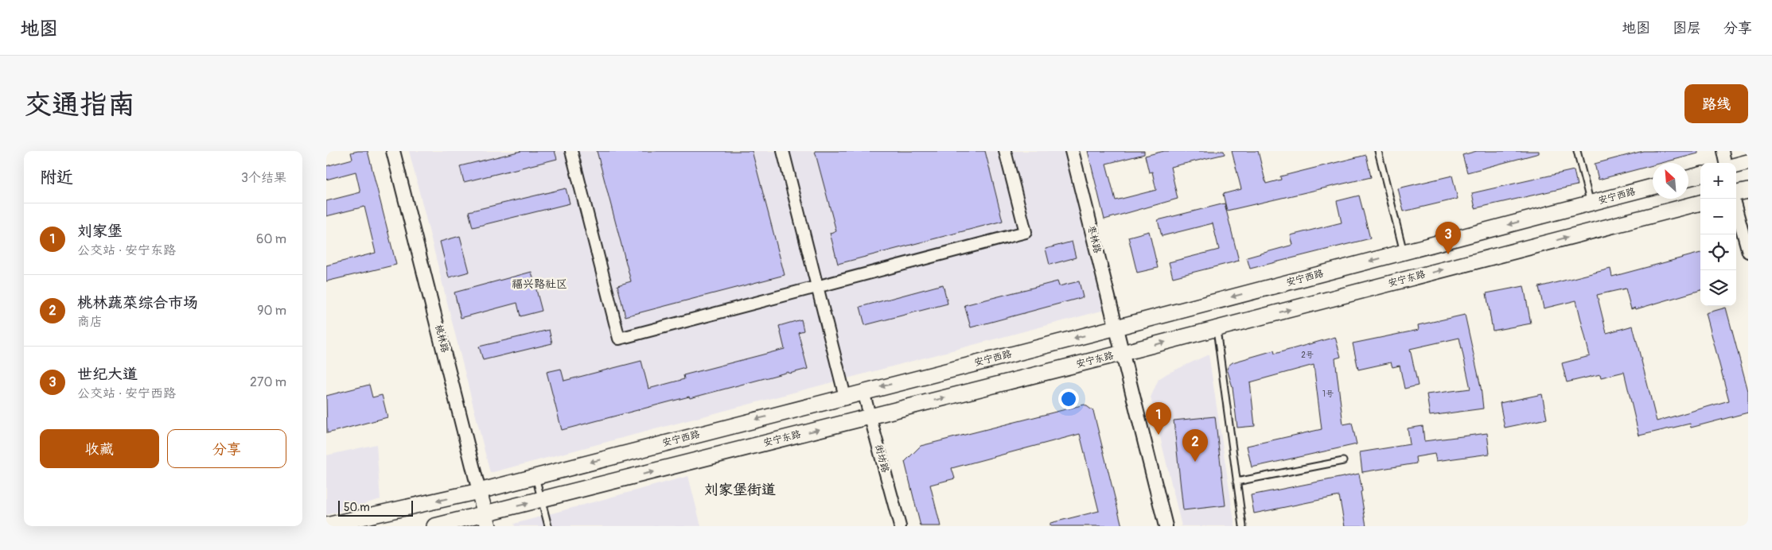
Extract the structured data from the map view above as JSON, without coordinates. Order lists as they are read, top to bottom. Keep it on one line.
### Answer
{"streets":{"main road":["安宁西路","安宁东路","桃林路"],"street":["枣林路","街坊路"]},"crossings":[["安宁西路","枣林路"],["安宁西路","桃林路"],["安宁西路","街坊路"],["枣林路","安宁东路"],["安宁东路","桃林路"],["安宁东路","街坊路"]],"one_way":["安宁西路","安宁东路"],"districts":["福兴路社区","刘家堡街道"],"house_numbers":["2号","1号"],"scale_bar":"50 m","north":"top left","page":{"header":"地图","nav":["地图","图层","分享"],"buttons":["路线",["收藏","分享"]],"title":"交通指南","heading":["附近","3个结果"],"map_buttons":["+","−"],"list":[{"mark":"1","name":"刘家堡","note":"公交站 · 安宁东路","value":"60 m"},{"mark":"2","name":"桃林蔬菜综合市场","note":"商店","value":"90 m"},{"mark":"3","name":"世纪大道","note":"公交站 · 安宁西路","value":"270 m"}],"pins":["3","1","2"],"scale":"50 m"}}
